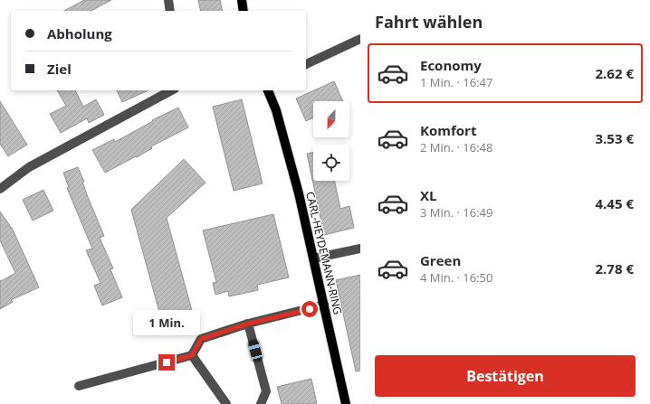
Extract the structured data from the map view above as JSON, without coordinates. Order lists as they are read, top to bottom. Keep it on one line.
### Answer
{"streets":{"main road":["CARL-HEYDEMANN-RING"]},"north":"bottom","page":{"heading":"Fahrt wählen","banner":["Abholung","Ziel"],"list":[{"name":"Economy","note":"1 Min. · 16:47","value":"2.62 €"},{"name":"Komfort","note":"2 Min. · 16:48","value":"3.53 €"},{"name":"XL","note":"3 Min. · 16:49","value":"4.45 €"},{"name":"Green","note":"4 Min. · 16:50","value":"2.78 €"}],"bubble":"1 Min.","buttons":"Bestätigen"}}
